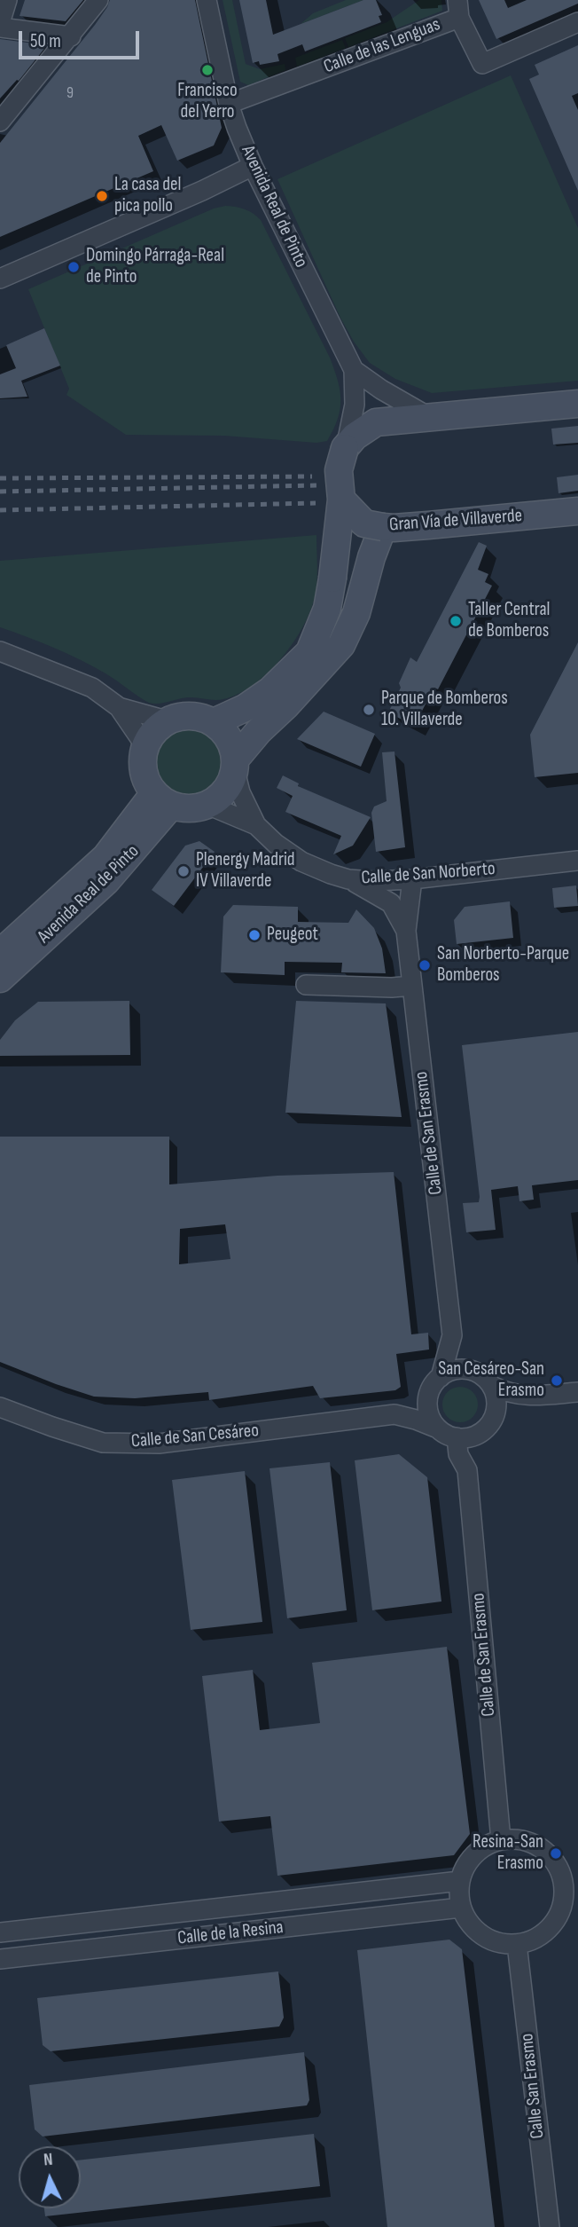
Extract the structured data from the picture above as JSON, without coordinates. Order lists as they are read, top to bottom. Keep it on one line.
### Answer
{"streets":{"main road":["Avenida Real de Pinto","Gran Vía de Villaverde"],"street":["Calle de las Lenguas","Calle de San Norberto","Calle de San Erasmo","Calle de San Cesáreo","Calle de la Resina","Calle San Erasmo"]},"crossings":[["Calle de las Lenguas","Avenida Real de Pinto"],["Avenida Real de Pinto","Calle de San Norberto"],["Calle de San Norberto","Calle de San Erasmo"],["Calle de San Erasmo","Calle de San Cesáreo"],["Calle de San Erasmo","Calle de la Resina"],["Calle de San Erasmo","Calle San Erasmo"],["Calle de la Resina","Calle San Erasmo"]],"places":["Francisco del Yerro","La casa del pica pollo","Domingo Párraga-Real de Pinto","Taller Central de Bomberos","Parque de Bomberos 10. Villaverde","Plenergy Madrid IV Villaverde","Peugeot","San Norberto-Parque Bomberos","San Cesáreo-San Erasmo","Resina-San Erasmo"],"house_numbers":["9"],"scale_bar":"50 m","north":"top"}
